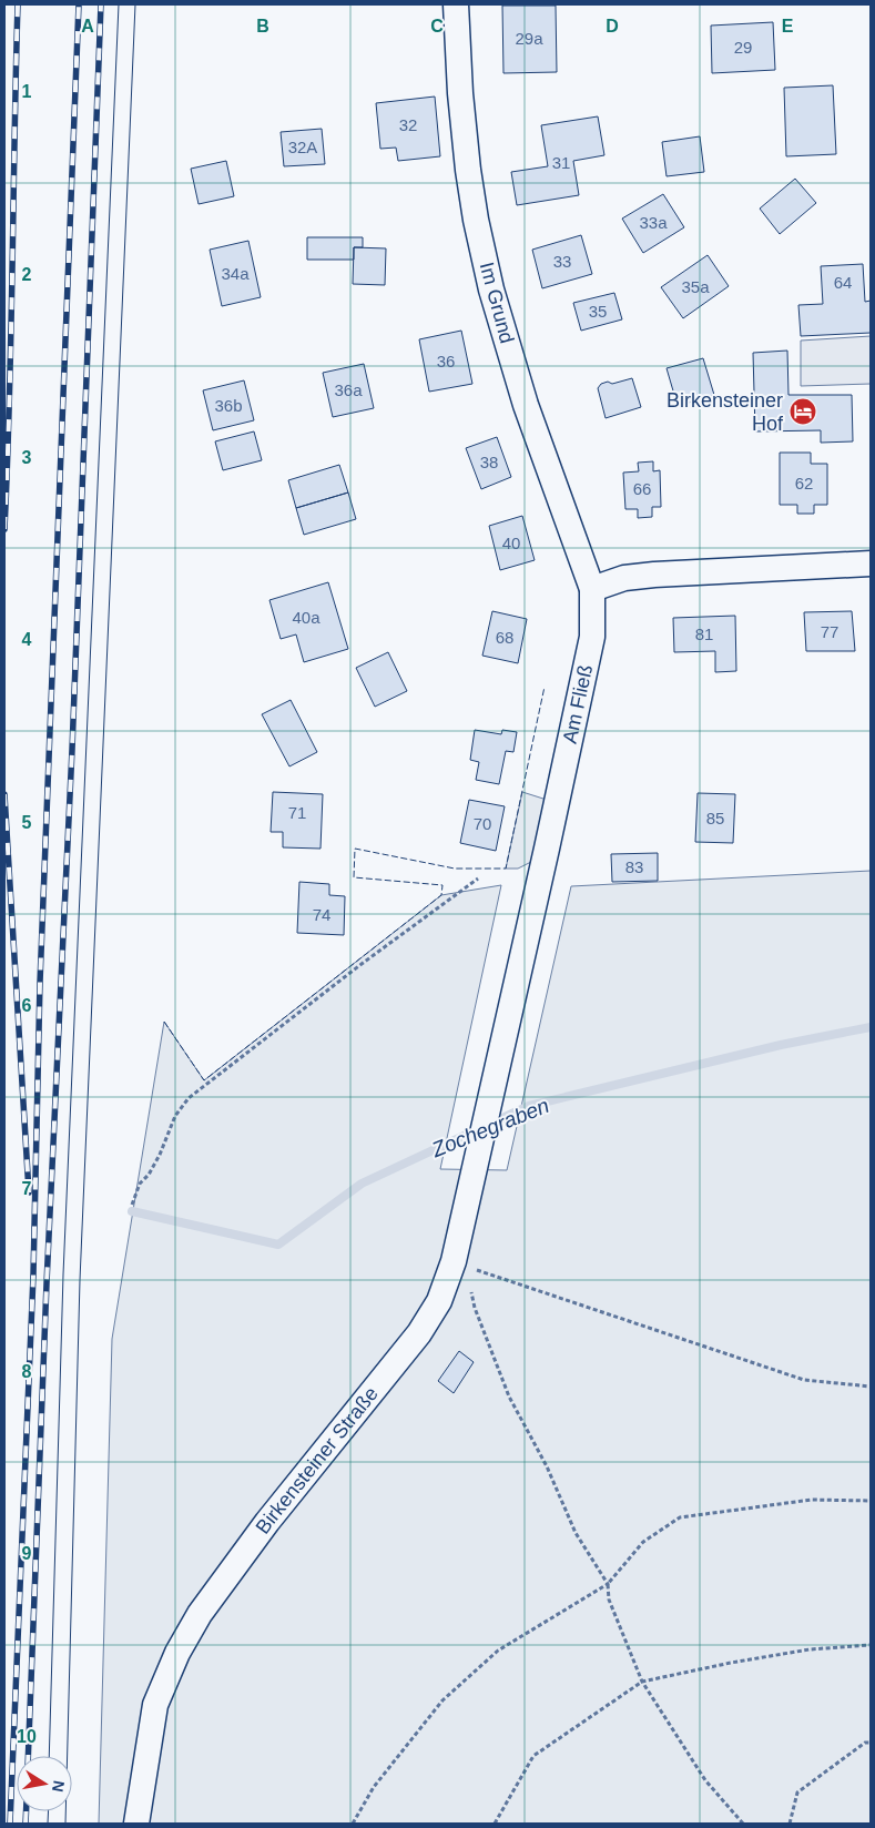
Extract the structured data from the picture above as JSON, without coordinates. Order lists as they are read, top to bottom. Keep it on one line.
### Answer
{"streets":{"street":["Im Grund","Am Fließ","Birkensteiner Straße"]},"crossings":[["Im Grund","Am Fließ"],["Am Fließ","Birkensteiner Straße"]],"water":["Zochegraben"],"places":{"hotel":["Birkensteiner Hof"]},"house_numbers":["29a","29","32","32A","31","33a","33","34a","64","35a","35","36","36a","36b","38","62","66","40","40a","77","81","68","71","85","70","83","74"],"north":"right","grid":{"columns":["A","B","C","D","E"],"rows":["1","2","3","4","5","6","7","8","9","10"]}}
